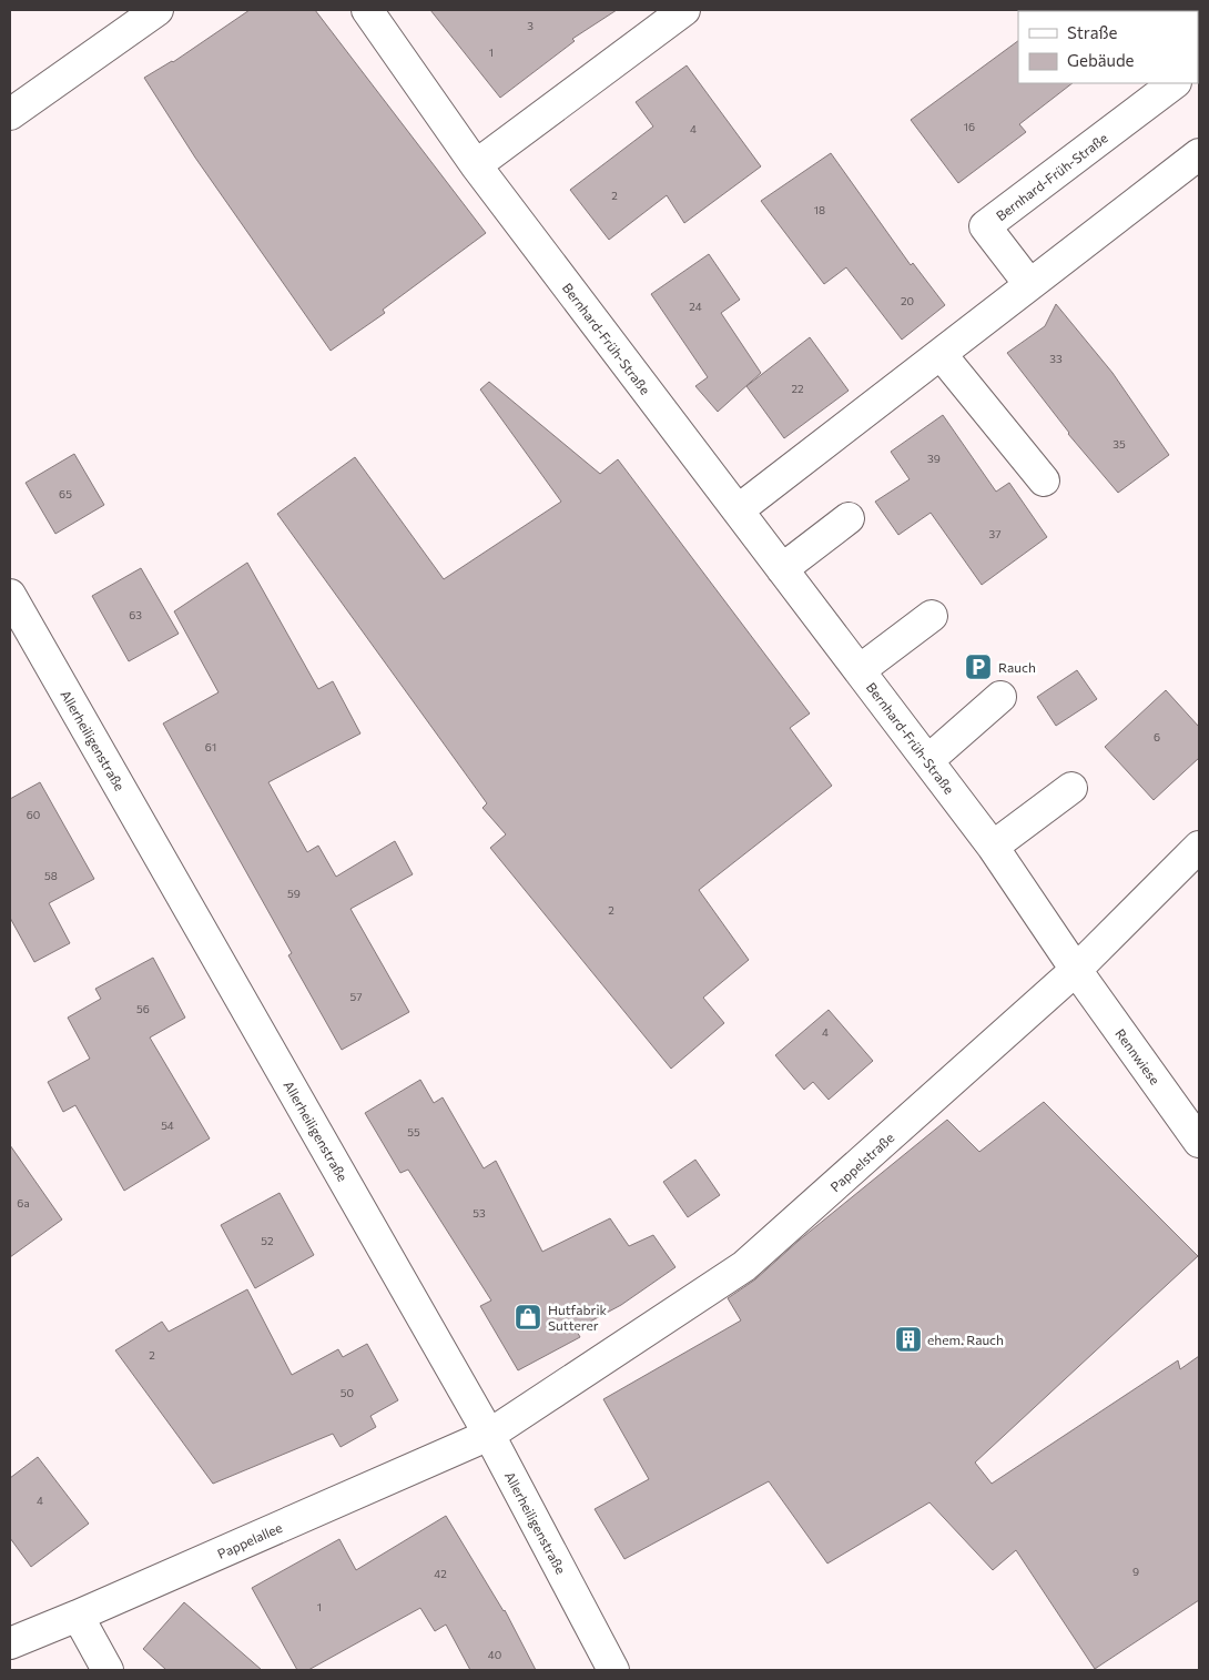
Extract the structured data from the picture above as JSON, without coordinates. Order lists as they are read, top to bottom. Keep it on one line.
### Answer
{"streets":{"street":["Bernhard-Früh-Straße","Allerheiligenstraße","Rennwiese","Pappelstraße","Pappelallee"]},"crossings":[["Bernhard-Früh-Straße","Rennwiese"],["Bernhard-Früh-Straße","Pappelstraße"],["Allerheiligenstraße","Pappelstraße"],["Allerheiligenstraße","Pappelallee"],["Rennwiese","Pappelstraße"],["Pappelstraße","Pappelallee"]],"places":{"parking":["Rauch"],"shop":["Hutfabrik Sutterer"],"building":["ehem. Rauch"]},"house_numbers":["3","1","16","4","2","18","20","24","33","22","35","39","65","37","63","6","61","60","58","59","2","57","56","4","54","55","6a","53","52","2","50","4","9","42","1","40"],"legend":["Straße","Gebäude"]}
